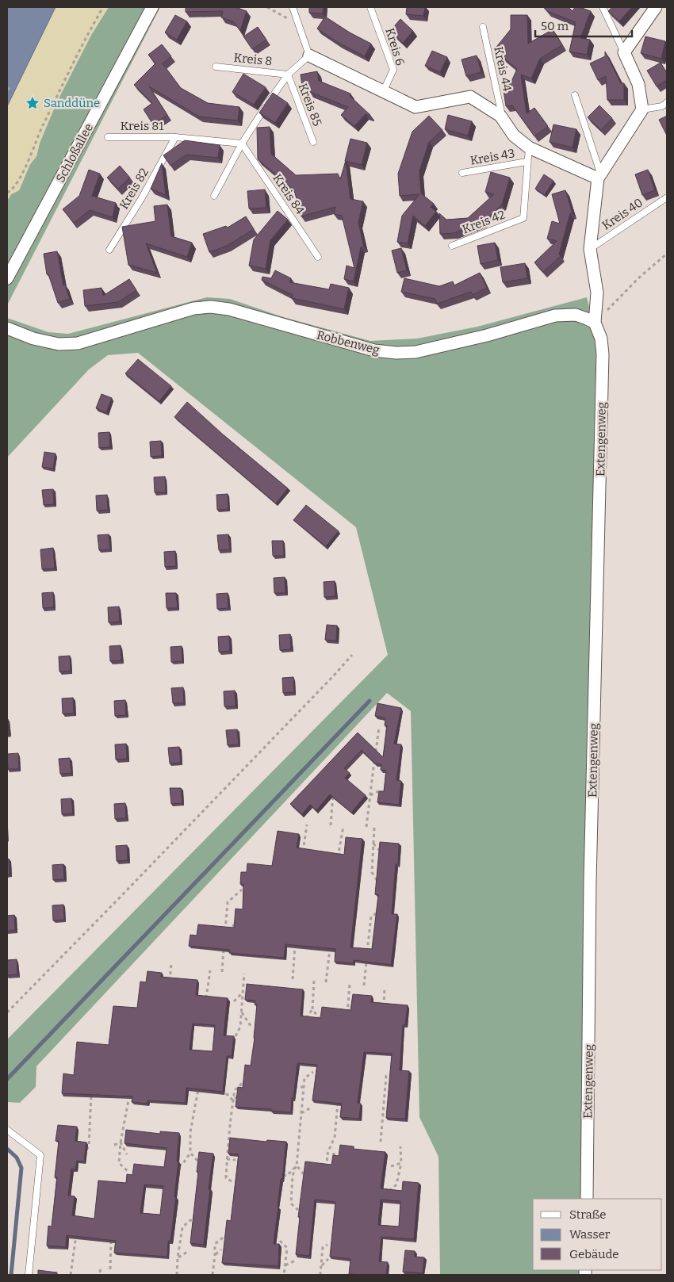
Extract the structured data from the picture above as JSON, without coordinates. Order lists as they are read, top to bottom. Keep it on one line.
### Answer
{"streets":{"street":["Schloßallee","Robbenweg","Extengenweg"],"lane":["Kreis 6","Kreis 8","Kreis 44","Kreis 85","Kreis 81","Kreis 43","Kreis 82","Kreis 84","Kreis 40","Kreis 42"]},"crossings":[["Kreis 8","Kreis 85"],["Kreis 81","Kreis 82"],["Kreis 81","Kreis 84"],["Kreis 43","Kreis 42"],["Robbenweg","Extengenweg"]],"places":{"place":["Sanddüne"]},"legend":["Straße","Wasser","Gebäude"],"scale_bar":"50 m"}
